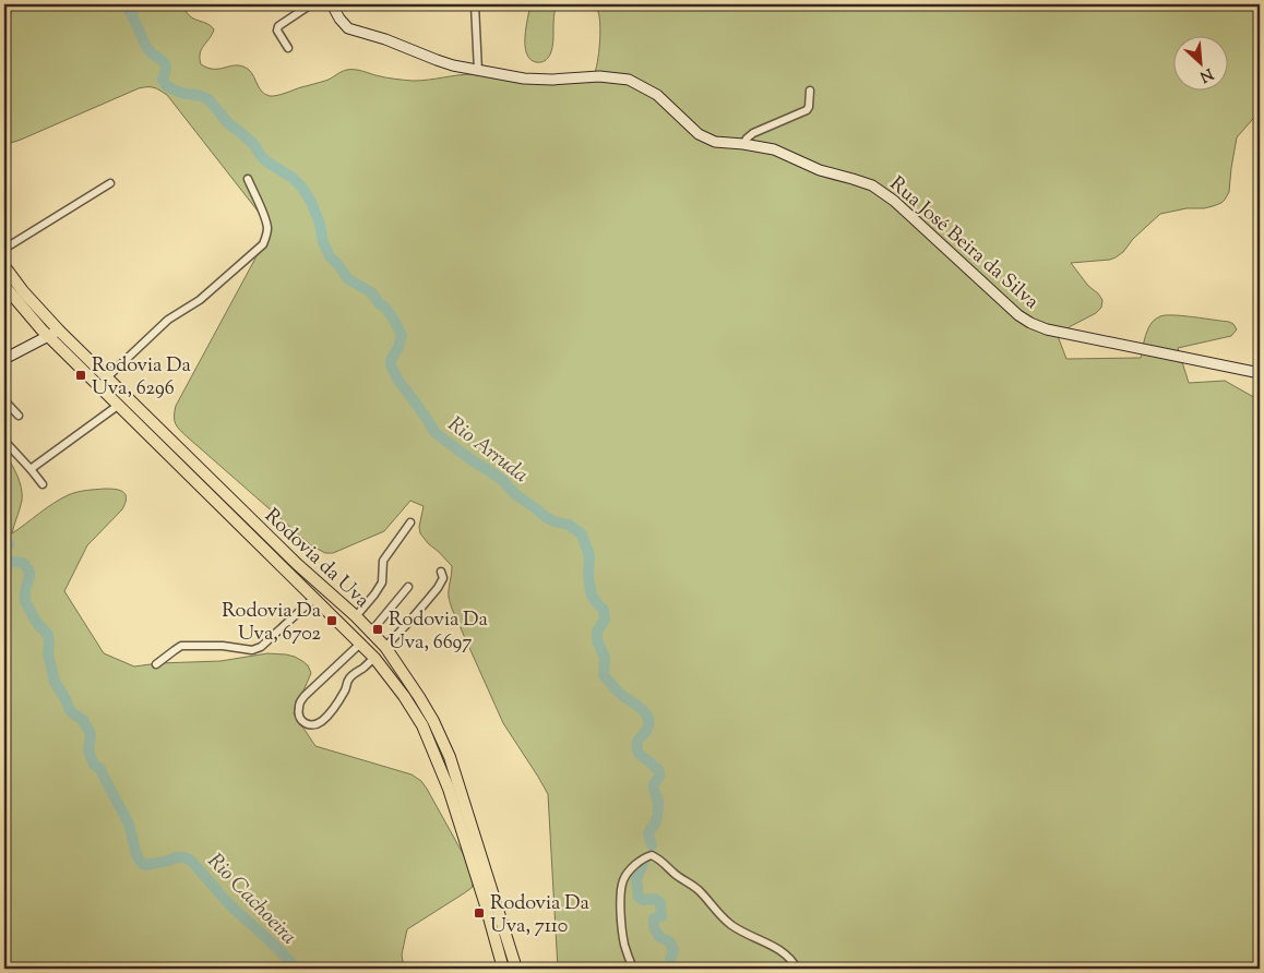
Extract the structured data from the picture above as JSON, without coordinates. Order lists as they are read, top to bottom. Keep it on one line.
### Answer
{"streets":{"main road":["Rodovia da Uva"],"street":["Rua José Beira da Silva"]},"water":["Rio Arruda","Rio Cachoeira"],"places":{"transit":["Rodovia Da Uva, 6296","Rodovia Da Uva, 6702","Rodovia Da Uva, 6697","Rodovia Da Uva, 7110"]},"north":"bottom right"}
